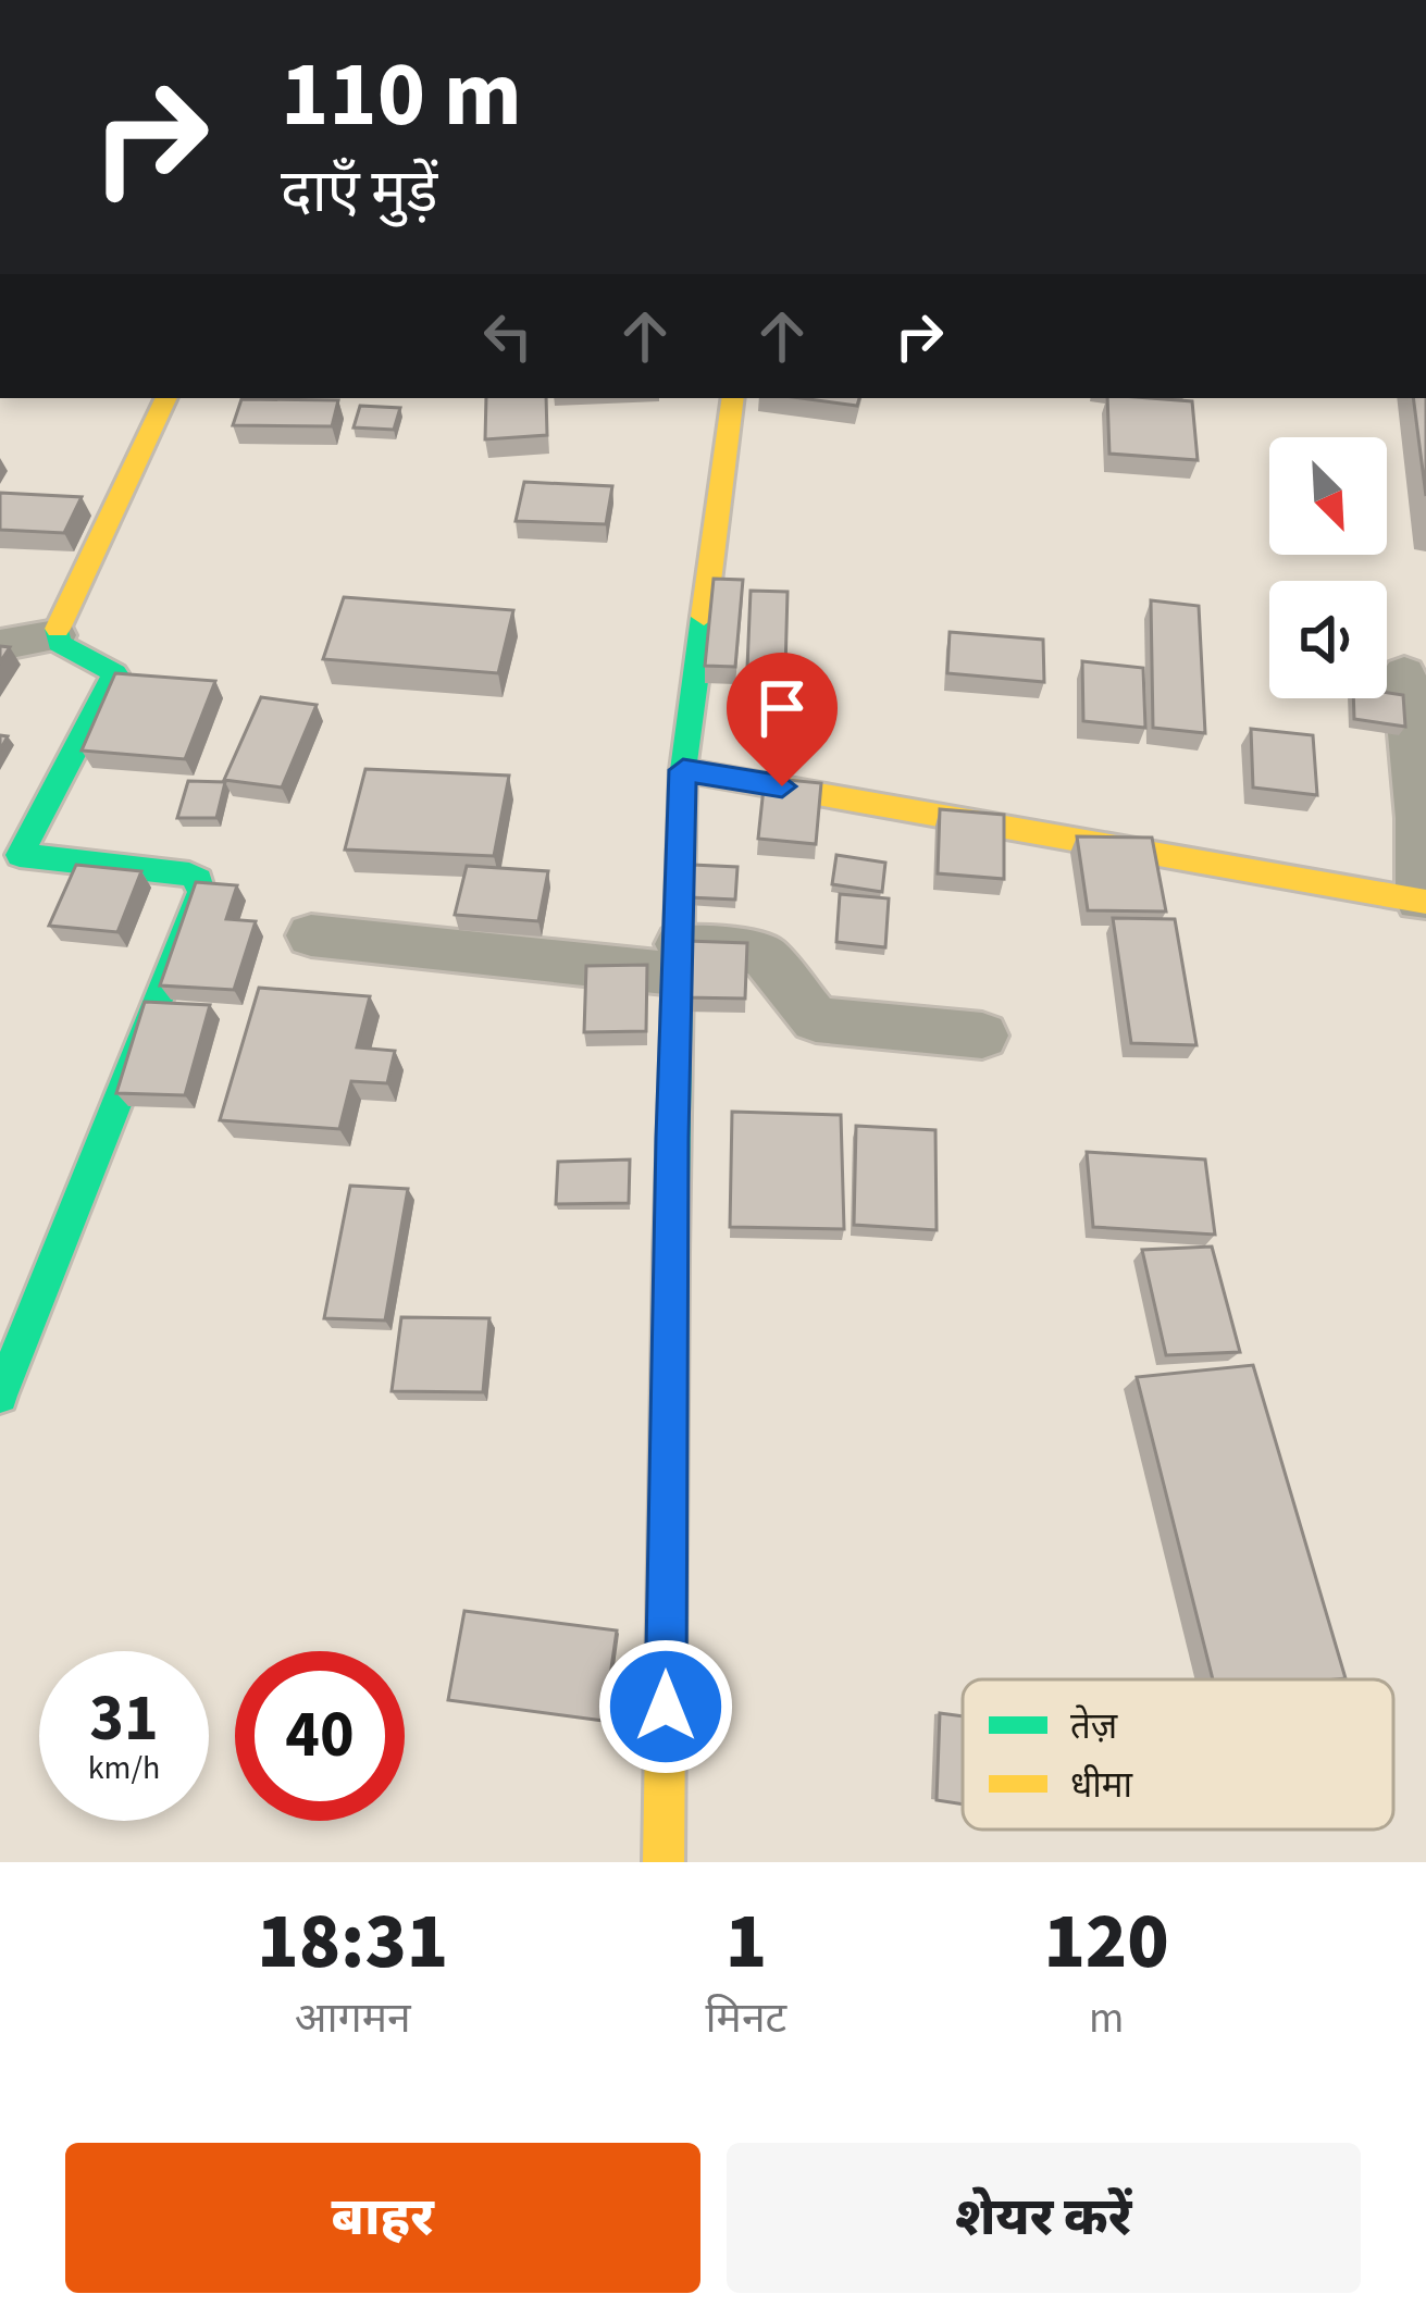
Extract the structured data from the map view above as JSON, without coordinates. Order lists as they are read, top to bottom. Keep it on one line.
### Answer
{"legend":["तेज़","धीमा"],"north":"bottom right","page":{"turn":["110 m","दाएँ मुड़ें"],"speed":"31 km/h","limit":"40","eta":["18:31","आगमन","1","मिनट","120","m"],"buttons":["बाहर","शेयर करें"]}}
